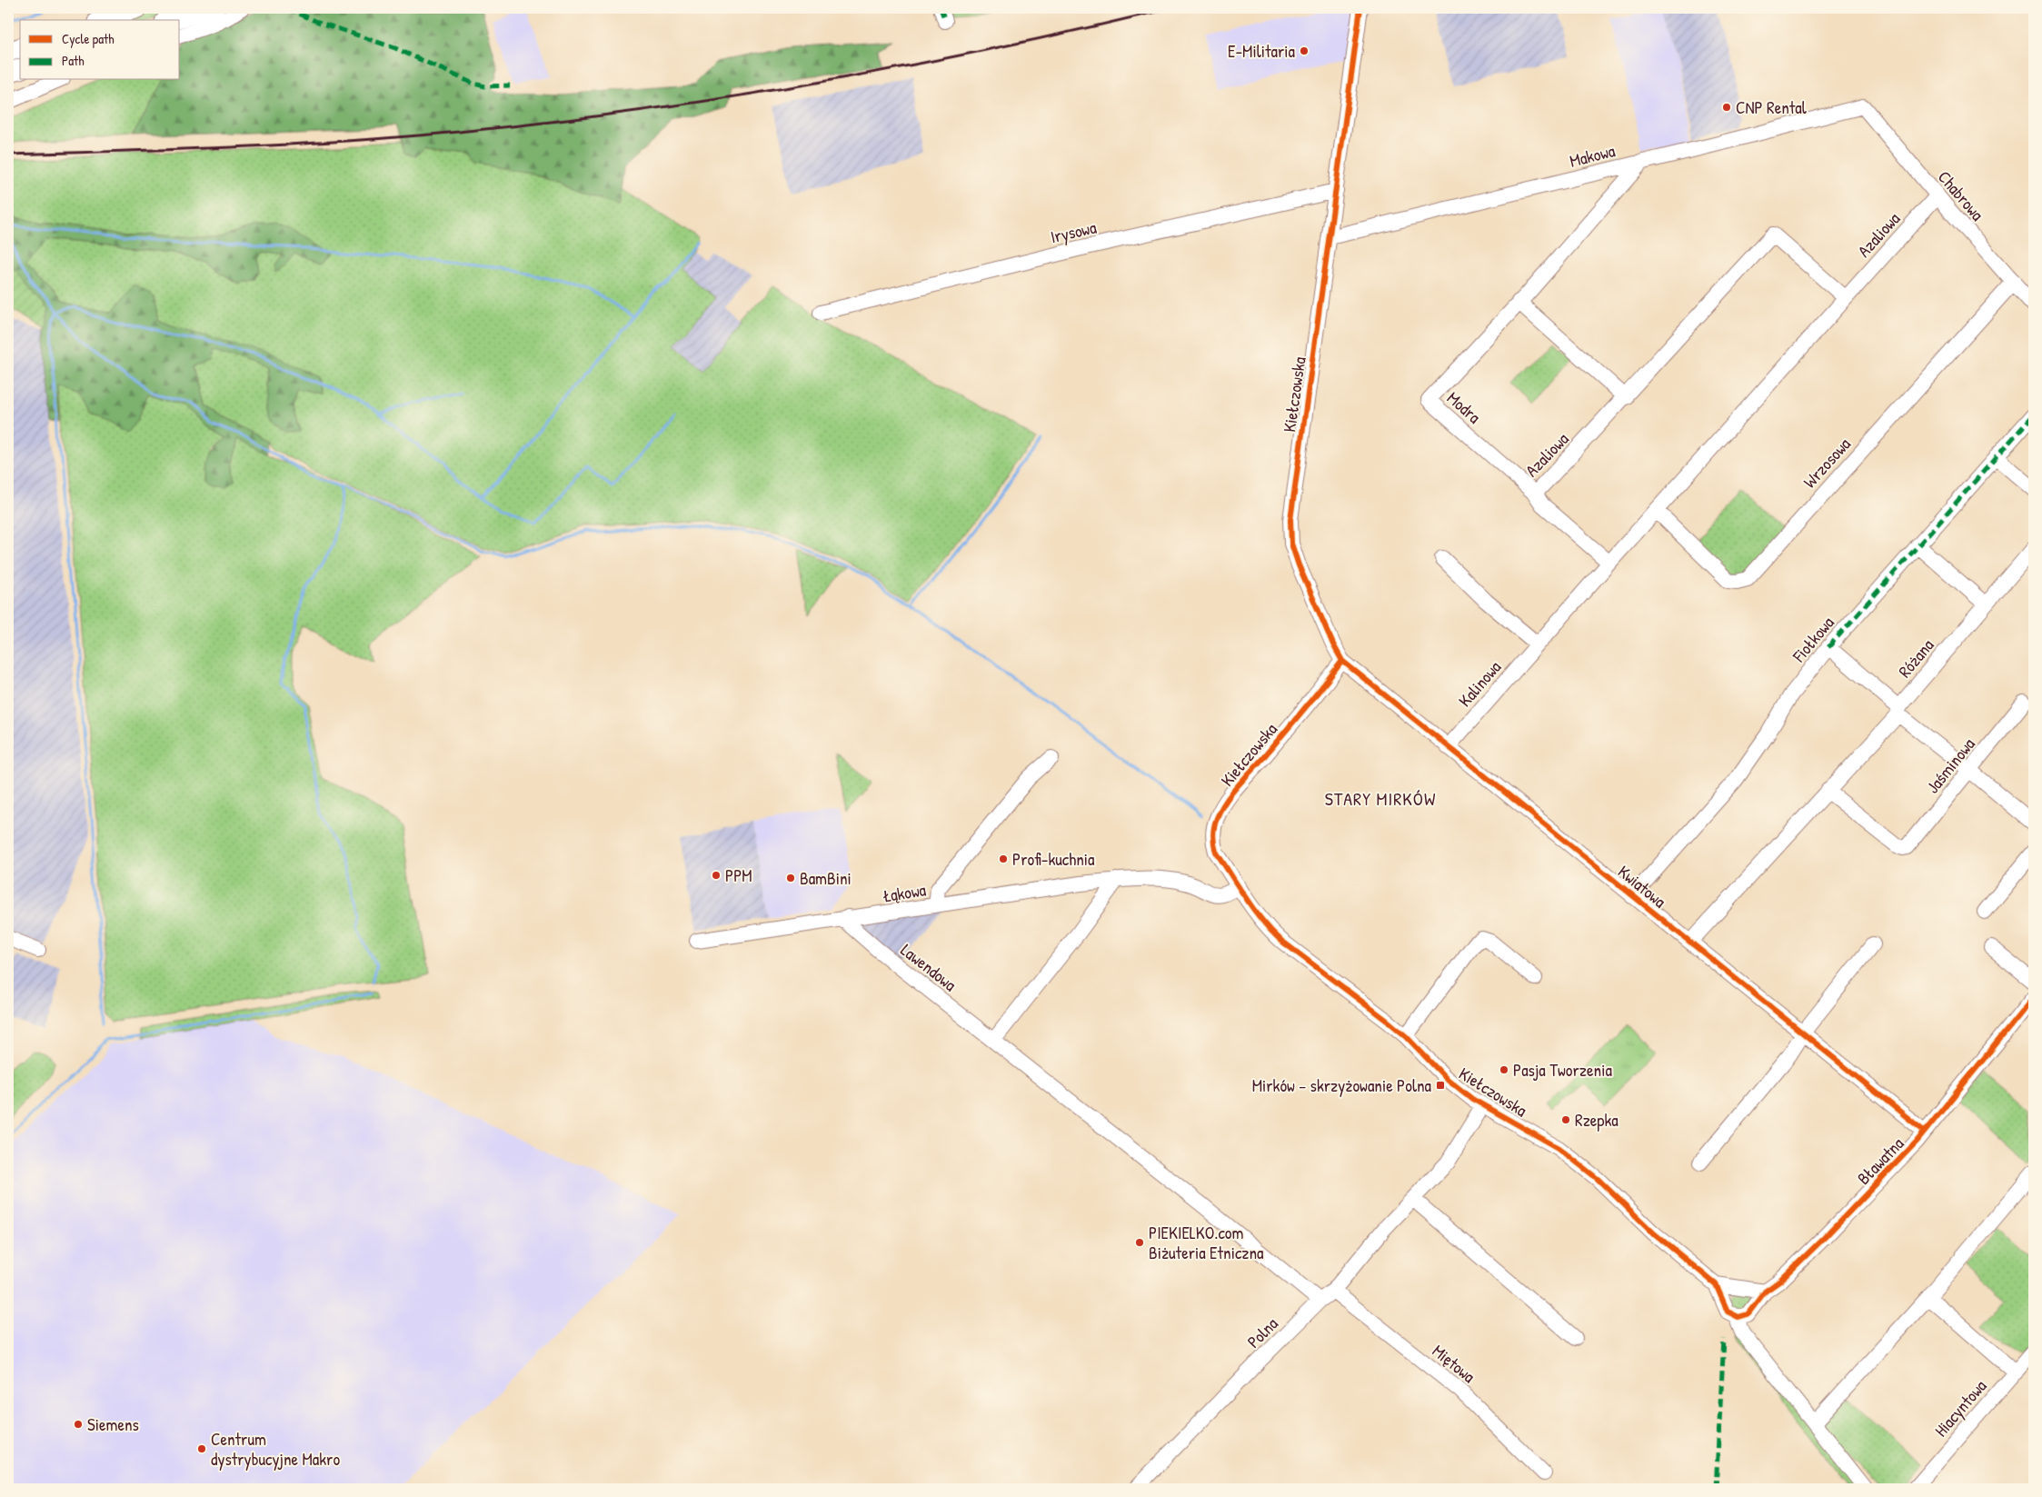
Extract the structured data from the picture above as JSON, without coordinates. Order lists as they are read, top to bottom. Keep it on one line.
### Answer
{"streets":{"street":["Makowa","Chabrowa","Irysowa","Azaliowa","Kiełczowska","Modra","Wrzosowa","Fiołkowa","Różana","Kalinowa","Jaśminowa","Kwiatowa","Łąkowa","Lawendowa","Bławatna","Polna","Miętowa","Hiacyntowa"]},"crossings":[["Makowa","Chabrowa"],["Makowa","Kiełczowska"],["Makowa","Modra"],["Chabrowa","Azaliowa"],["Chabrowa","Wrzosowa"],["Irysowa","Kiełczowska"],["Azaliowa","Modra"],["Azaliowa","Wrzosowa"],["Azaliowa","Kalinowa"],["Kiełczowska","Kwiatowa"],["Kiełczowska","Łąkowa"],["Kiełczowska","Bławatna"],["Kiełczowska","Polna"],["Fiołkowa","Kwiatowa"],["Różana","Jaśminowa"],["Różana","Kwiatowa"],["Kalinowa","Kwiatowa"],["Kwiatowa","Bławatna"],["Łąkowa","Lawendowa"],["Lawendowa","Polna"],["Polna","Miętowa"]],"districts":["STARY MIRKÓW"],"places":{"other":["E-Militaria","CNP Rental","Profi-kuchnia","PPM","BamBini","Pasja Tworzenia","Rzepka","PIEKIELKO.com Biżuteria Etniczna","Siemens","Centrum dystrybucyjne Makro"],"transit":["Mirków – skrzyżowanie Polna"]},"legend":["Cycle path","Path"]}
